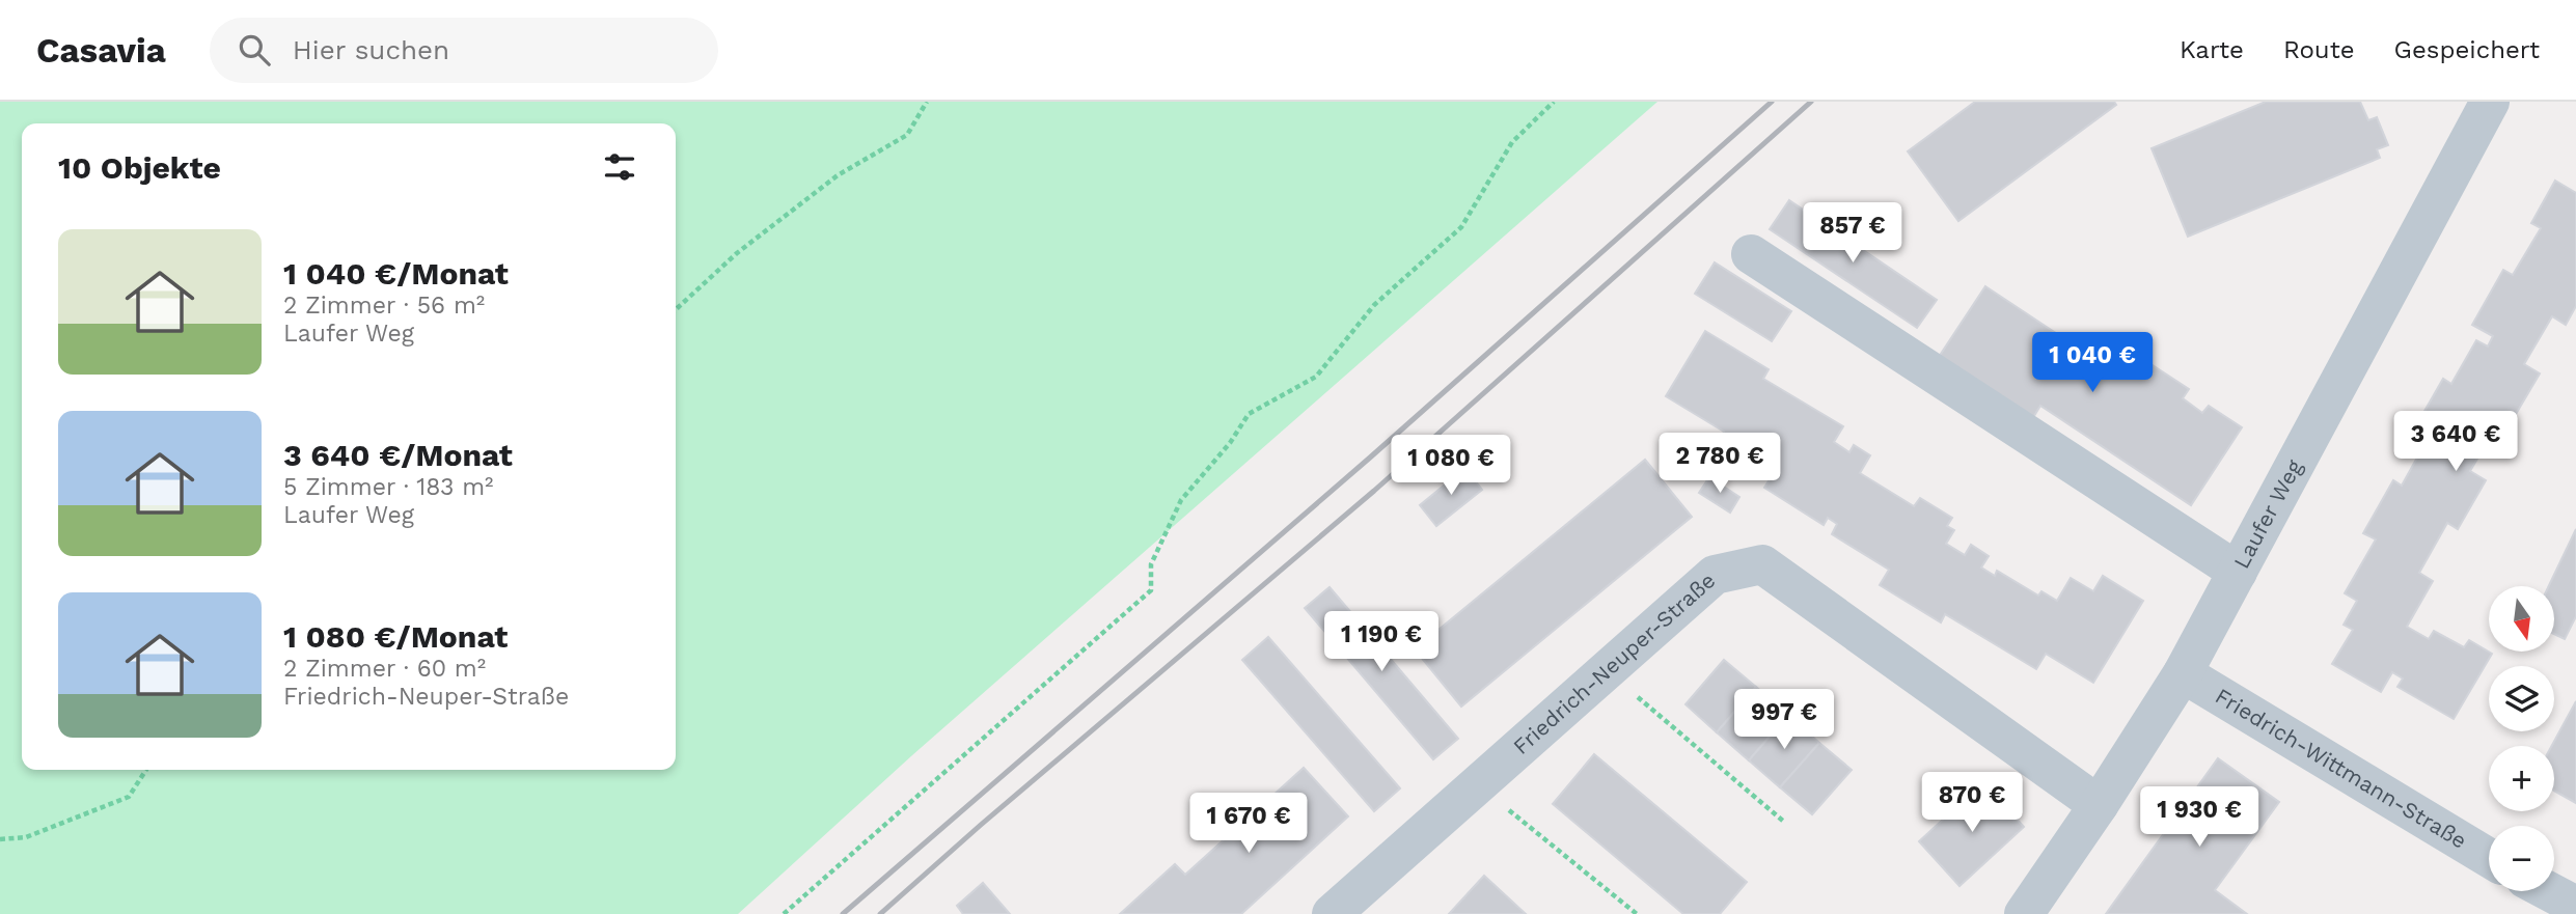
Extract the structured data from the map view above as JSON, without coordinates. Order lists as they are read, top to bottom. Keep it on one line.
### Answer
{"streets":{"street":["Laufer Weg","Friedrich-Neuper-Straße","Friedrich-Wittmann-Straße"]},"crossings":[["Laufer Weg","Friedrich-Neuper-Straße"],["Laufer Weg","Friedrich-Wittmann-Straße"]],"north":"bottom","page":{"header":"Casavia","search":"Hier suchen","nav":["Karte","Route","Gespeichert"],"heading":"10 Objekte","price":["857 €","1 040 €","3 640 €","2 780 €","1 080 €","1 190 €","997 €","870 €","1 930 €","1 670 €"],"list":[{"name":"1 040 €/Monat","note":"2 Zimmer · 56 m² · Laufer Weg"},{"name":"3 640 €/Monat","note":"5 Zimmer · 183 m² · Laufer Weg"},{"name":"1 080 €/Monat","note":"2 Zimmer · 60 m² · Friedrich-Neuper-Straße"}],"map_buttons":["+","−"]}}
